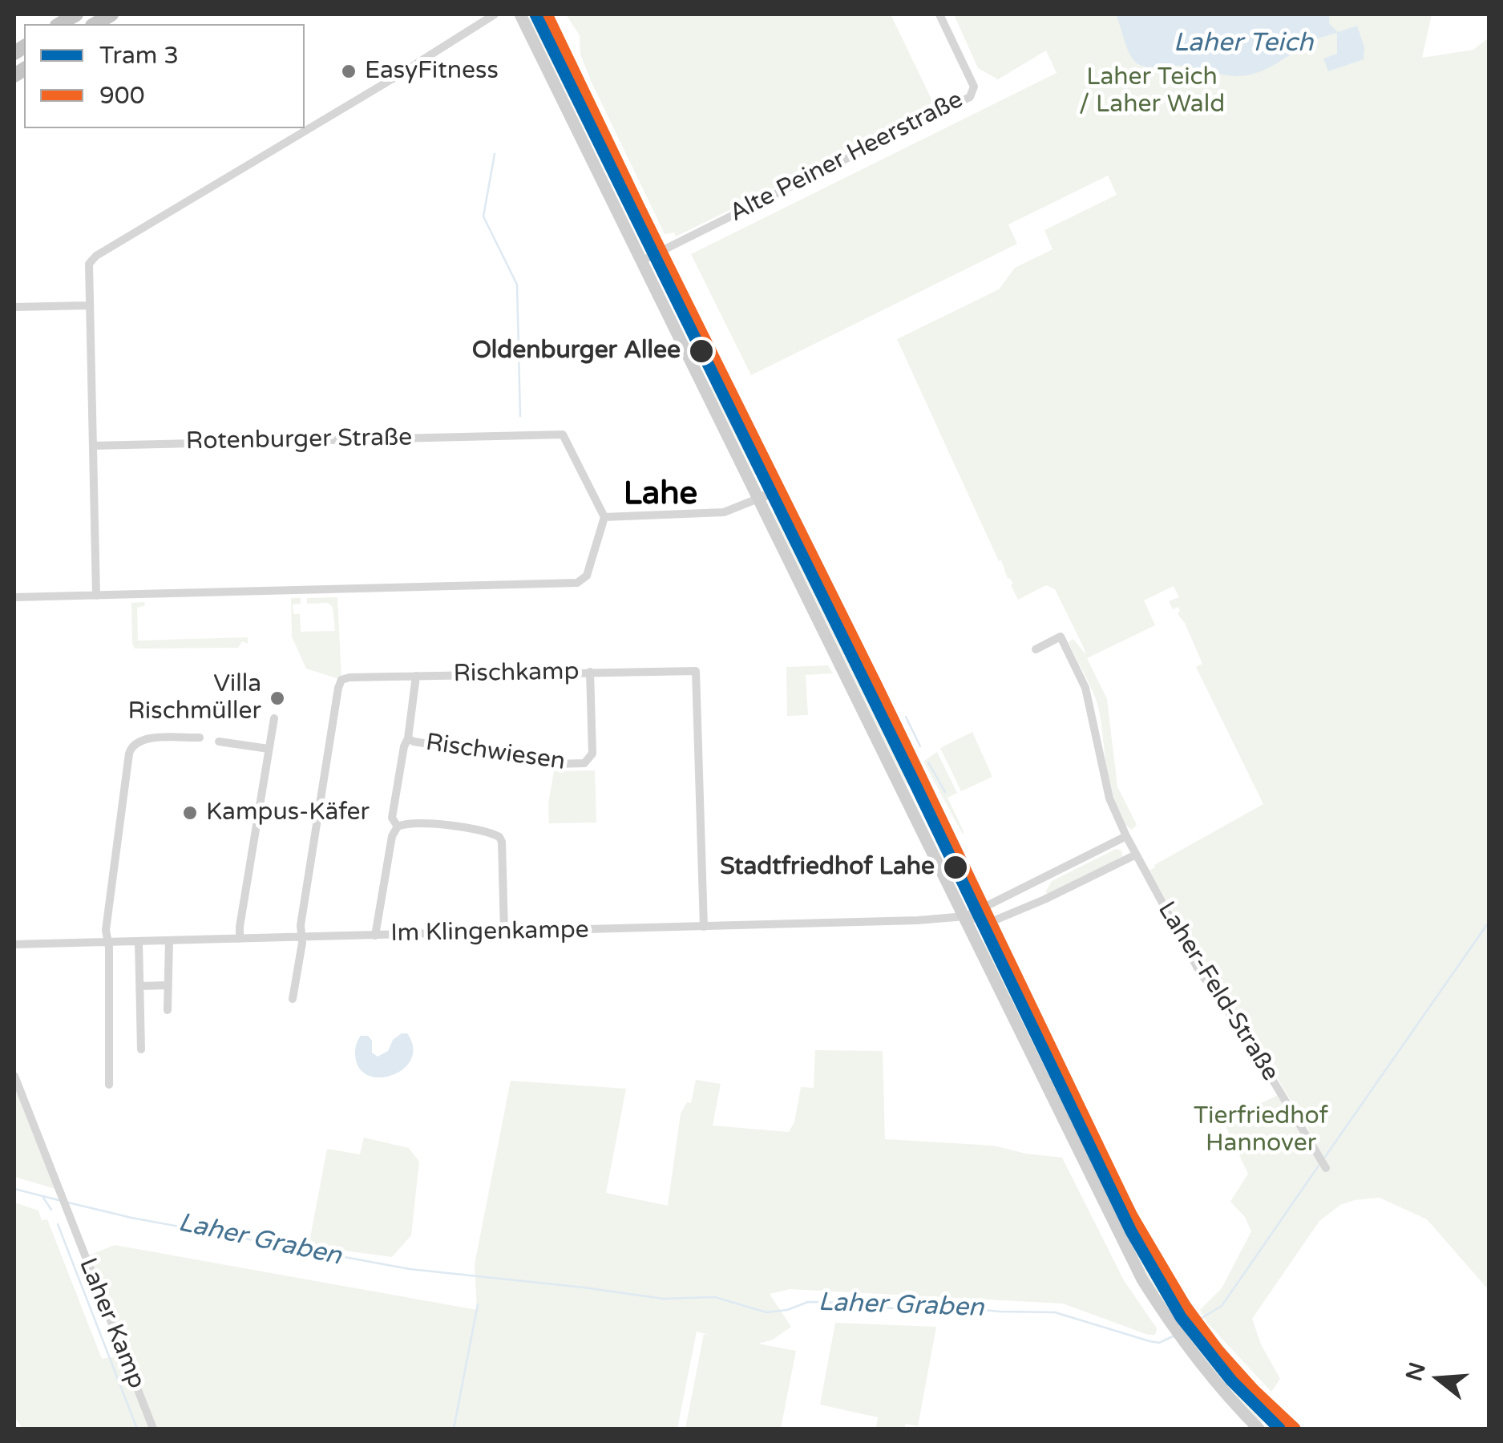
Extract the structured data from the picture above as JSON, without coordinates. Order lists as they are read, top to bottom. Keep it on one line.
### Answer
{"streets":{"street":["Alte Peiner Heerstraße","Rotenburger Straße","Rischkamp","Rischwiesen","Im Klingenkampe","Laher-Feld-Straße","Laher Kamp"]},"crossings":[["Rischkamp","Rischwiesen"],["Rischkamp","Im Klingenkampe"],["Rischwiesen","Im Klingenkampe"]],"districts":["Lahe"],"water":["Laher Teich","Laher Graben"],"parks":["Laher Teich / Laher Wald","Tierfriedhof Hannover"],"places":["EasyFitness","Oldenburger Allee","Villa Rischmüller","Kampus-Käfer","Stadtfriedhof Lahe"],"lines":["tram line 3","transit line 900"],"legend":["Tram 3","900"],"north":"left"}
